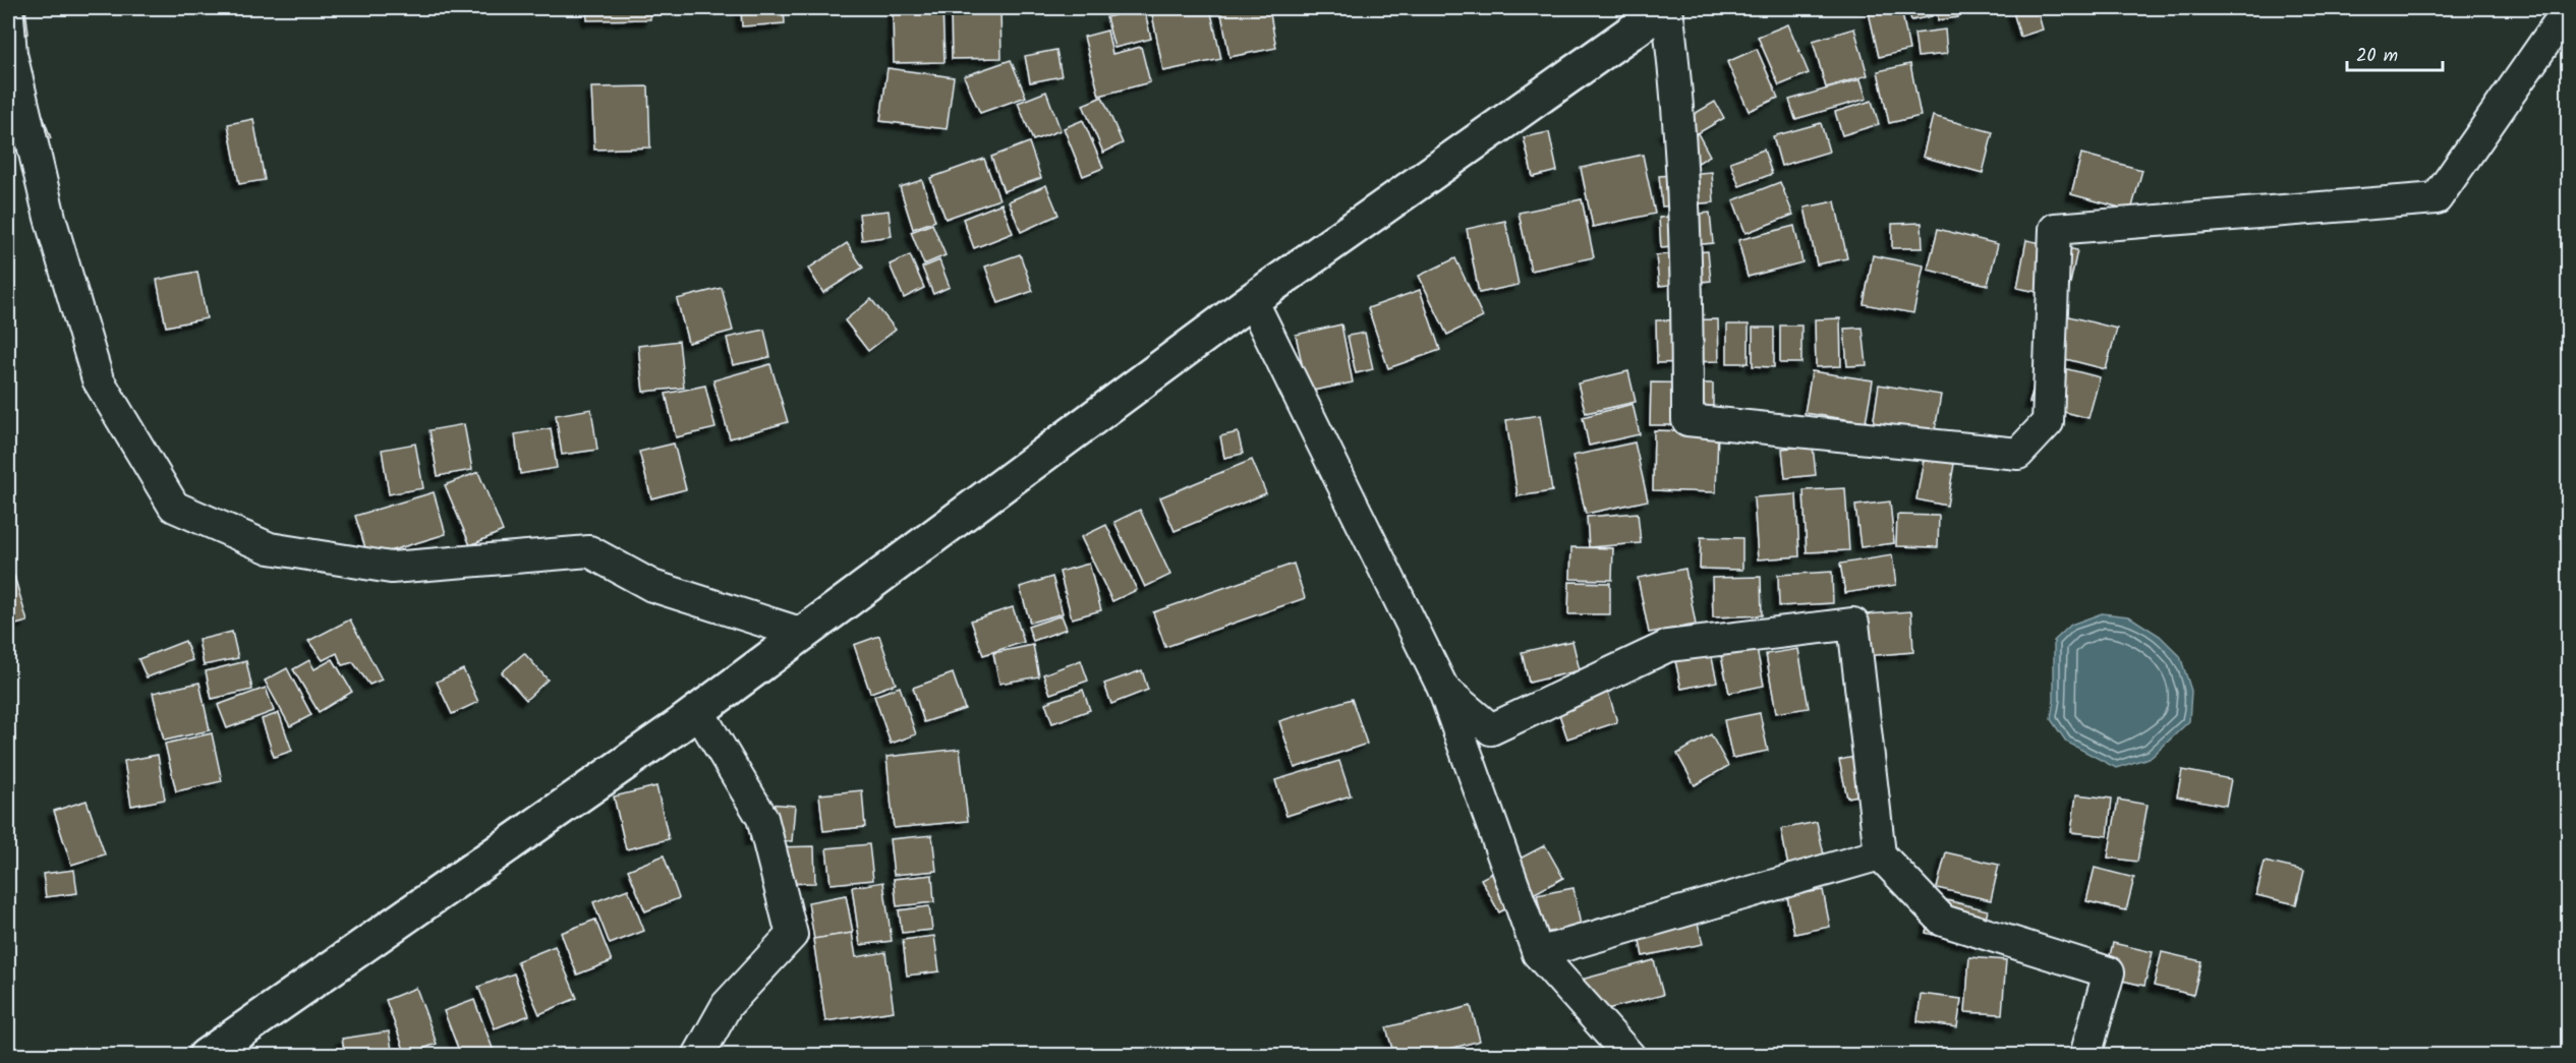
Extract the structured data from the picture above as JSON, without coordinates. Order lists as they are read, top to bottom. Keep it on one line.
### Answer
{"scale_bar":"20 m"}
